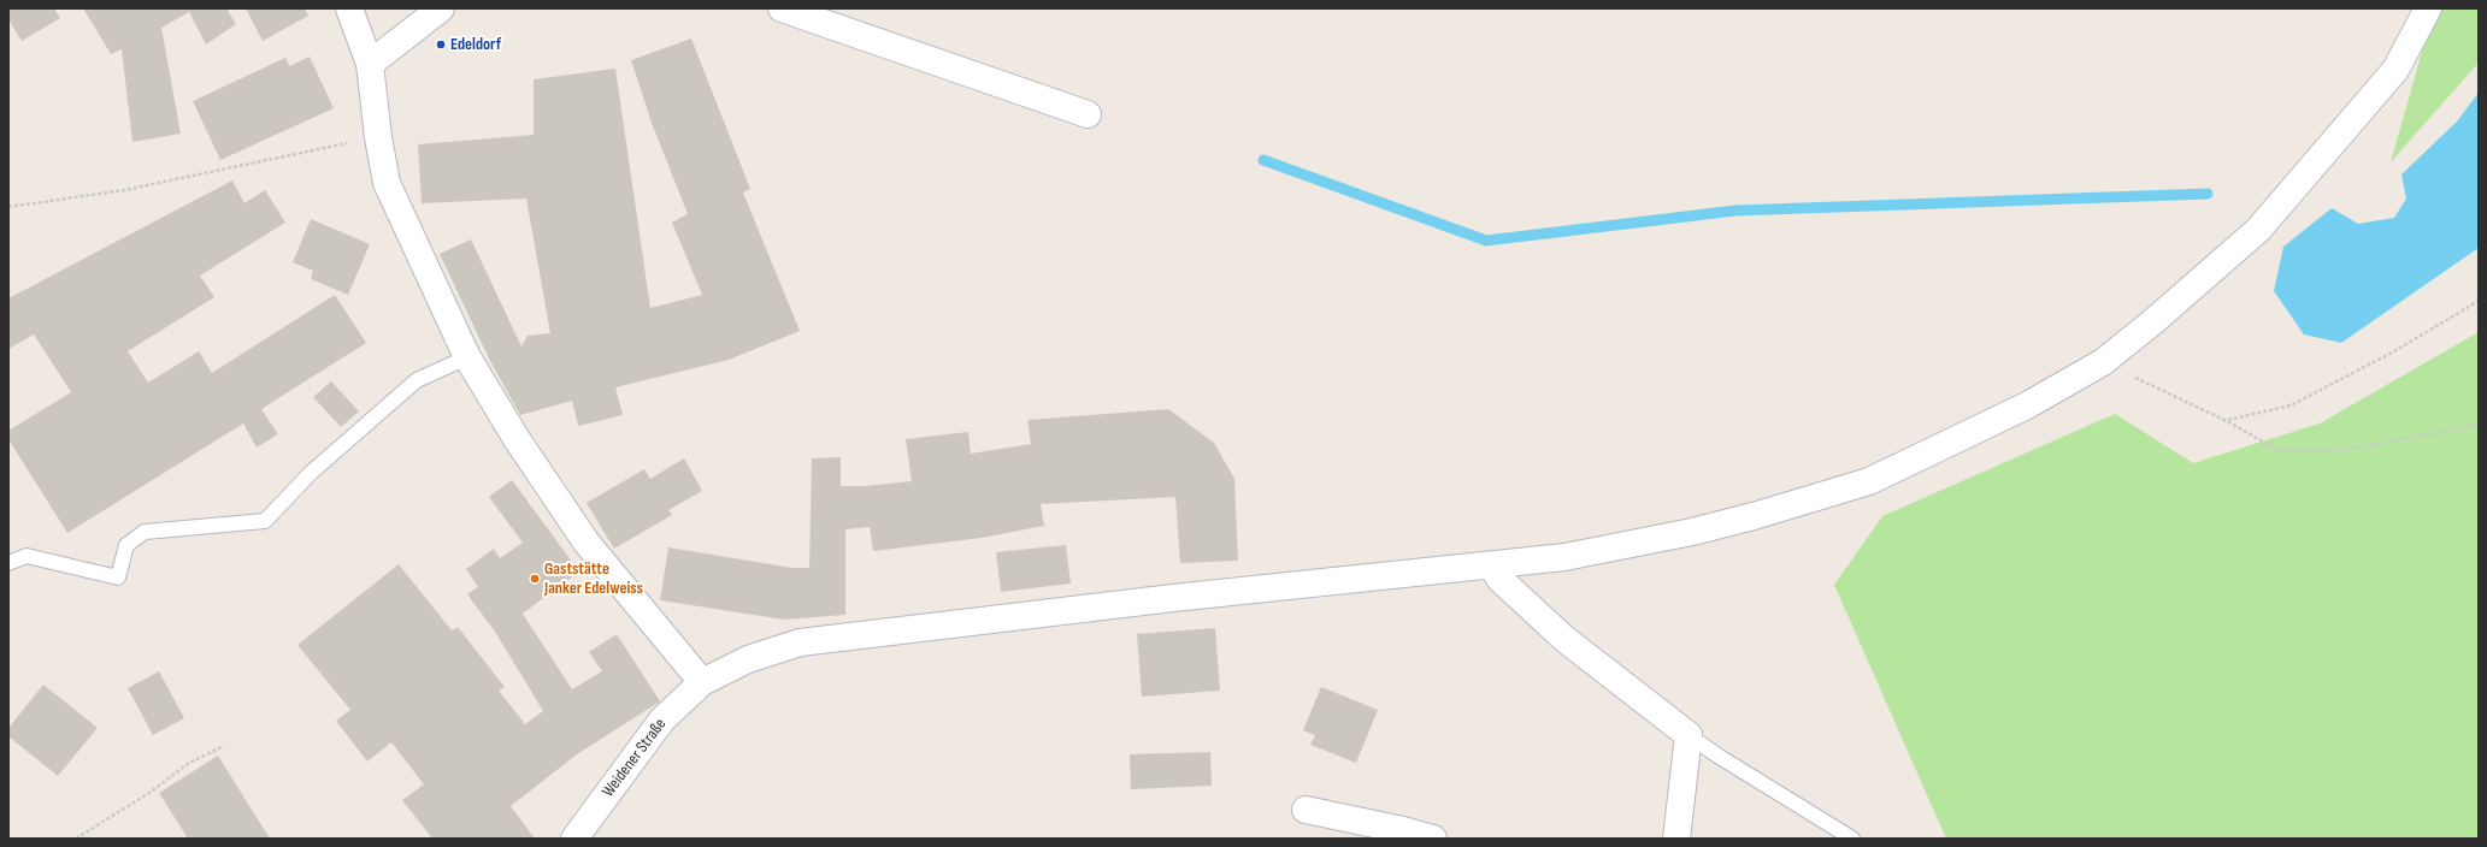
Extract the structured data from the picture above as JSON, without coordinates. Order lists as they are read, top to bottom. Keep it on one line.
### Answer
{"streets":{"street":["Weidener Straße"]},"places":["Edeldorf","Gaststätte Janker Edelweiss"]}
